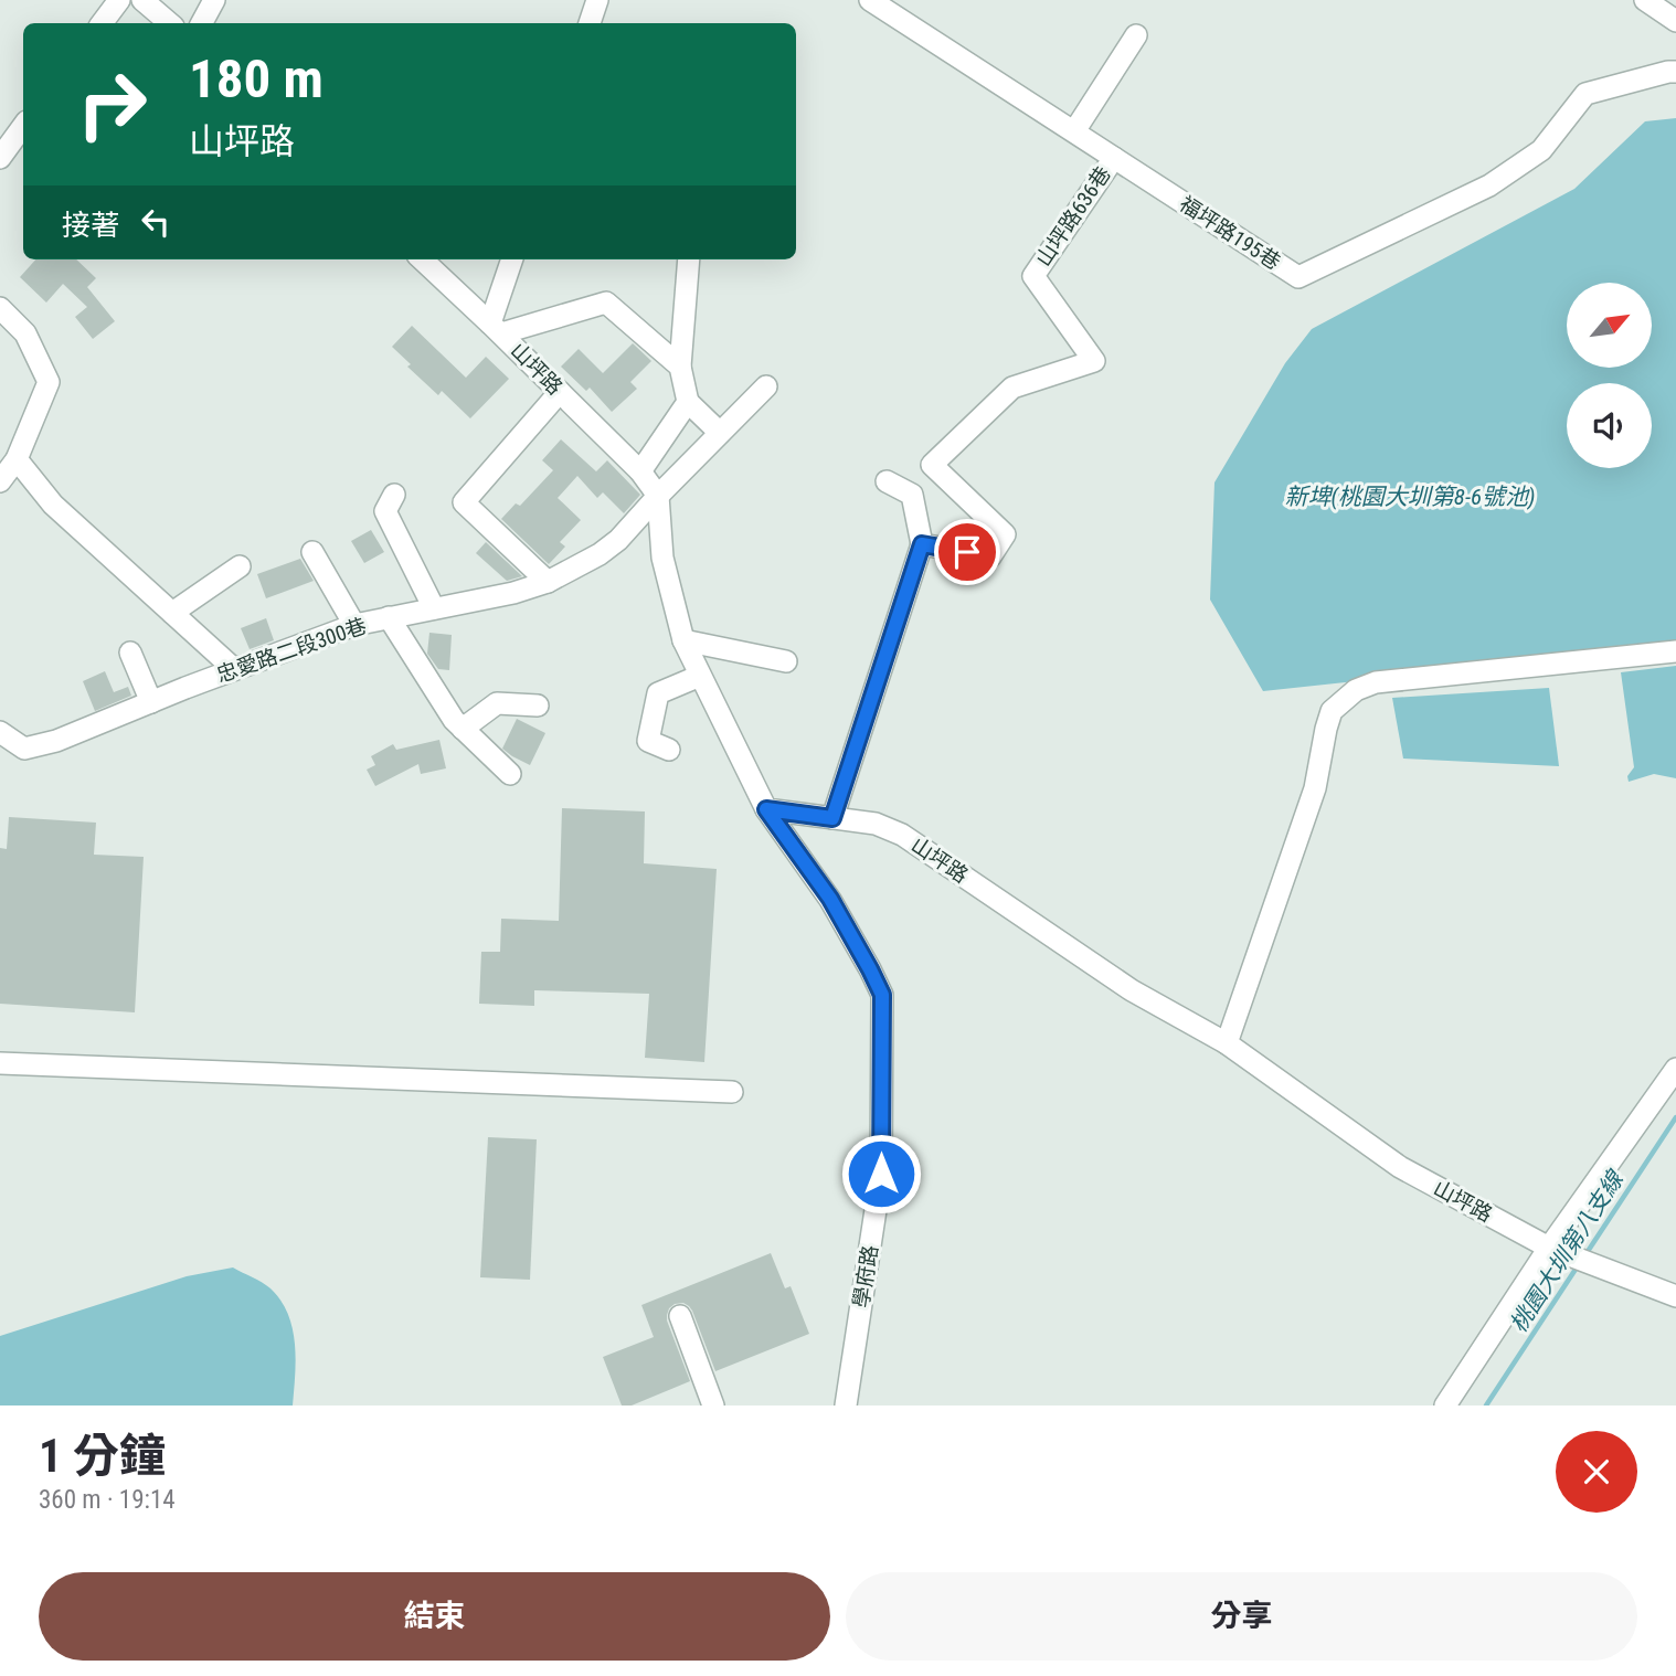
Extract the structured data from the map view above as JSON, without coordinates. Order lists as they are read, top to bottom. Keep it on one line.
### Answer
{"streets":{"street":["山坪路636巷","福坪路195巷","山坪路","忠愛路二段300巷","學府路"]},"crossings":[["山坪路636巷","福坪路195巷"],["山坪路","忠愛路二段300巷"],["山坪路","學府路"]],"water":["新埤(桃園大圳第8-6號池)","桃園大圳第八支線"],"north":"top right","page":{"turn":["180 m","山坪路"],"then":"接著","heading":["1 分鐘","360 m · 19:14"],"buttons":["結束","分享"]}}
